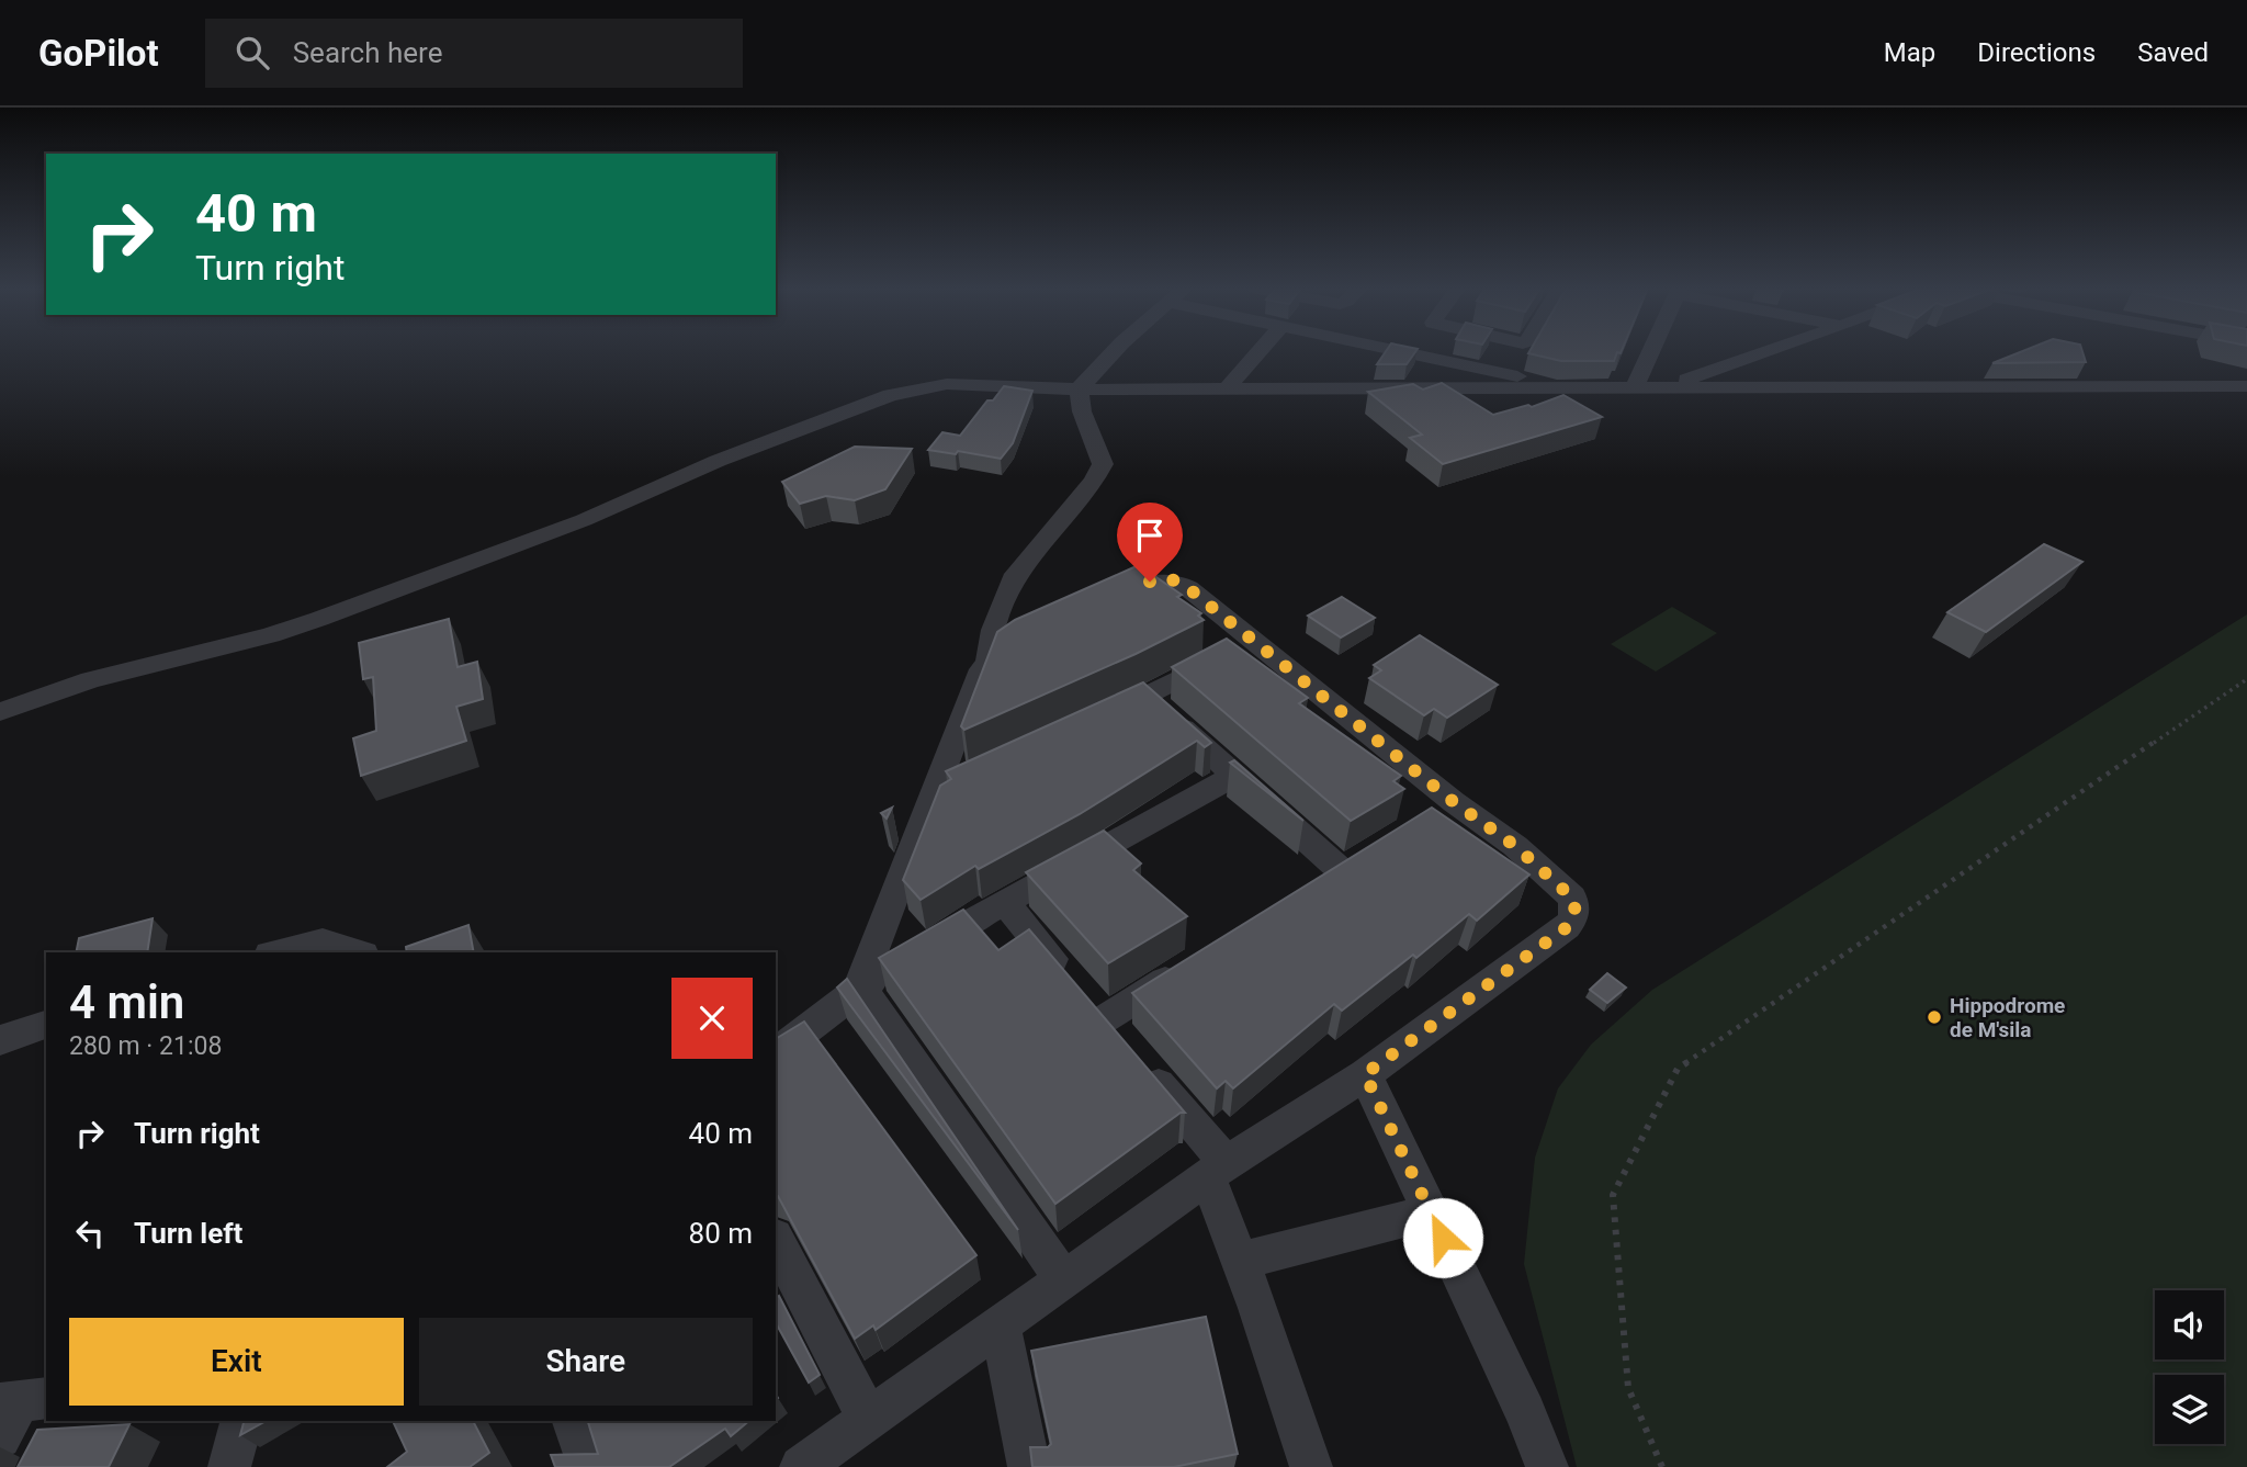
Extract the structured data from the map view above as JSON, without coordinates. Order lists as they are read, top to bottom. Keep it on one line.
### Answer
{"places":["Hippodrome de M'sila"],"page":{"header":"GoPilot","search":"Search here","nav":["Map","Directions","Saved"],"turn":["40 m","Turn right"],"heading":["4 min","280 m · 21:08"],"list":[{"name":"Turn right","value":"40 m"},{"name":"Turn left","value":"80 m"}],"buttons":["Exit","Share"]}}
